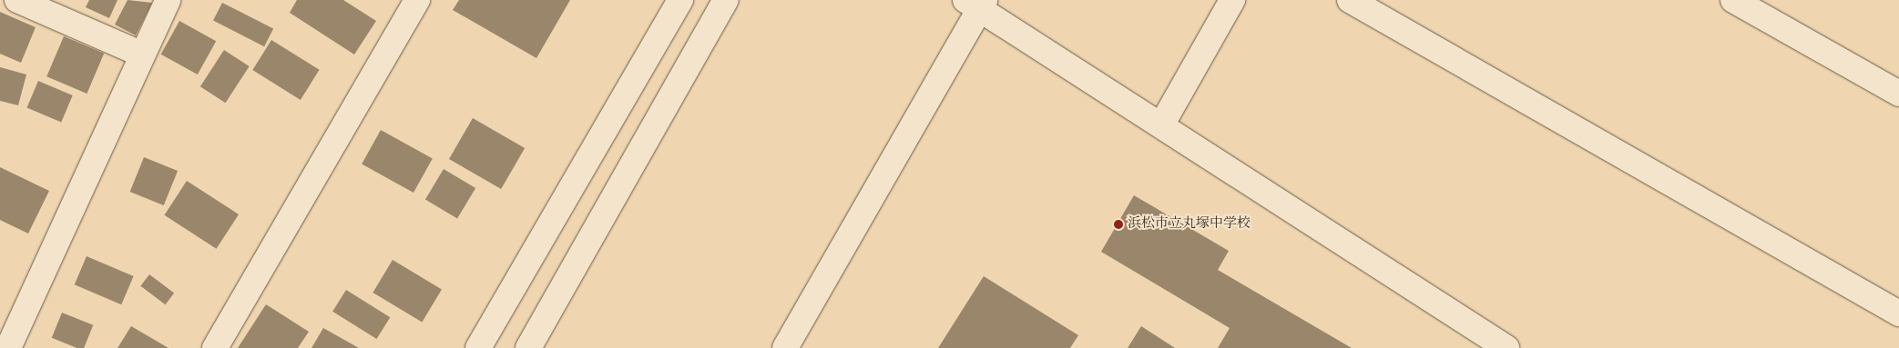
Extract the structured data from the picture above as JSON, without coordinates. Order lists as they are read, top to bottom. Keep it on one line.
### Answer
{"places":["浜松市立丸塚中学校"]}
